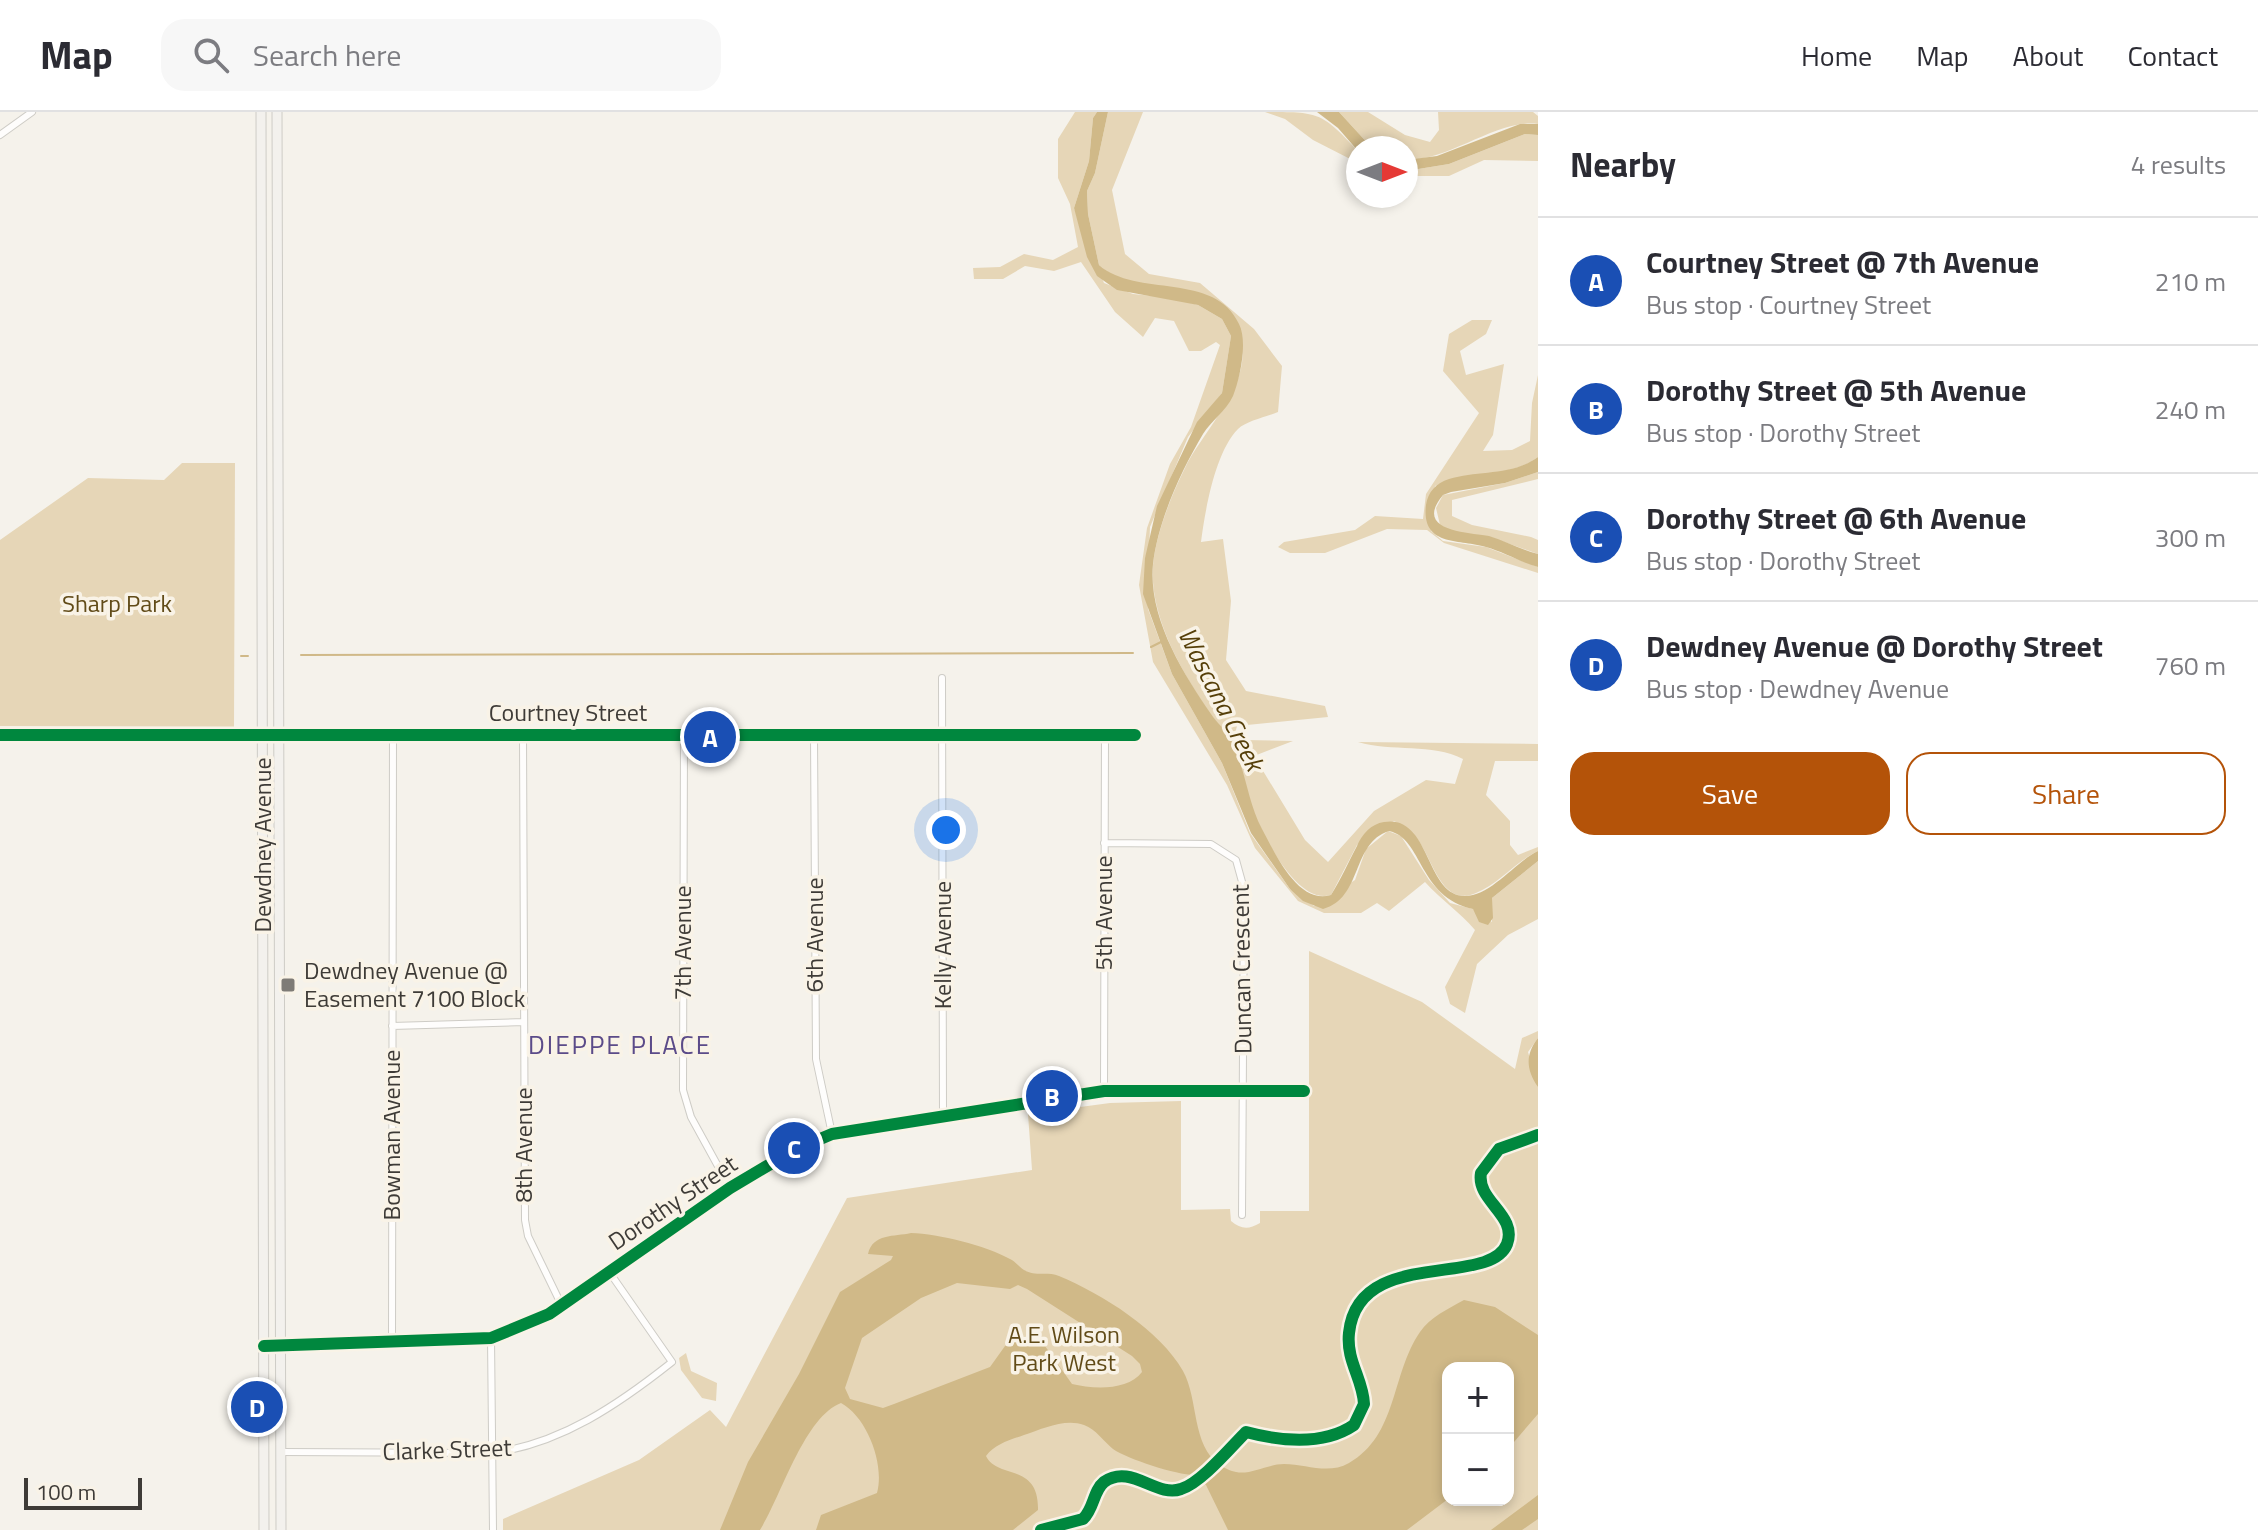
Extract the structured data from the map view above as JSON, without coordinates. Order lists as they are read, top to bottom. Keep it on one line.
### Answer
{"streets":{"main road":["Dewdney Avenue"],"street":["Courtney Street","5th Avenue","6th Avenue","7th Avenue","Kelly Avenue","Duncan Crescent","Bowman Avenue","8th Avenue","Dorothy Street","Clarke Street"]},"crossings":[["Courtney Street","Dewdney Avenue"],["Courtney Street","5th Avenue"],["Courtney Street","6th Avenue"],["Courtney Street","7th Avenue"],["Courtney Street","Kelly Avenue"],["Courtney Street","Bowman Avenue"],["Courtney Street","8th Avenue"],["Dewdney Avenue","Dorothy Street"],["Dewdney Avenue","Clarke Street"],["5th Avenue","Duncan Crescent"],["5th Avenue","Dorothy Street"],["6th Avenue","Dorothy Street"],["7th Avenue","Dorothy Street"],["Kelly Avenue","Dorothy Street"],["Duncan Crescent","Dorothy Street"],["Bowman Avenue","Dorothy Street"],["8th Avenue","Dorothy Street"],["Dorothy Street","Clarke Street"]],"districts":["DIEPPE PLACE"],"water":["Wascana Creek"],"parks":["Sharp Park","A.E. Wilson Park West"],"places":{"transit":["Dewdney Avenue @ Easement 7100 Block"]},"scale_bar":"100 m","north":"right","page":{"header":"Map","search":"Search here","nav":["Home","Map","About","Contact"],"heading":["Nearby","4 results"],"list":[{"mark":"A","name":"Courtney Street @ 7th Avenue","note":"Bus stop · Courtney Street","value":"210 m"},{"mark":"B","name":"Dorothy Street @ 5th Avenue","note":"Bus stop · Dorothy Street","value":"240 m"},{"mark":"C","name":"Dorothy Street @ 6th Avenue","note":"Bus stop · Dorothy Street","value":"300 m"},{"mark":"D","name":"Dewdney Avenue @ Dorothy Street","note":"Bus stop · Dewdney Avenue","value":"760 m"}],"pins":["A","B","C","D"],"buttons":["Save","Share"],"map_buttons":["+","−"],"scale":"100 m"}}
